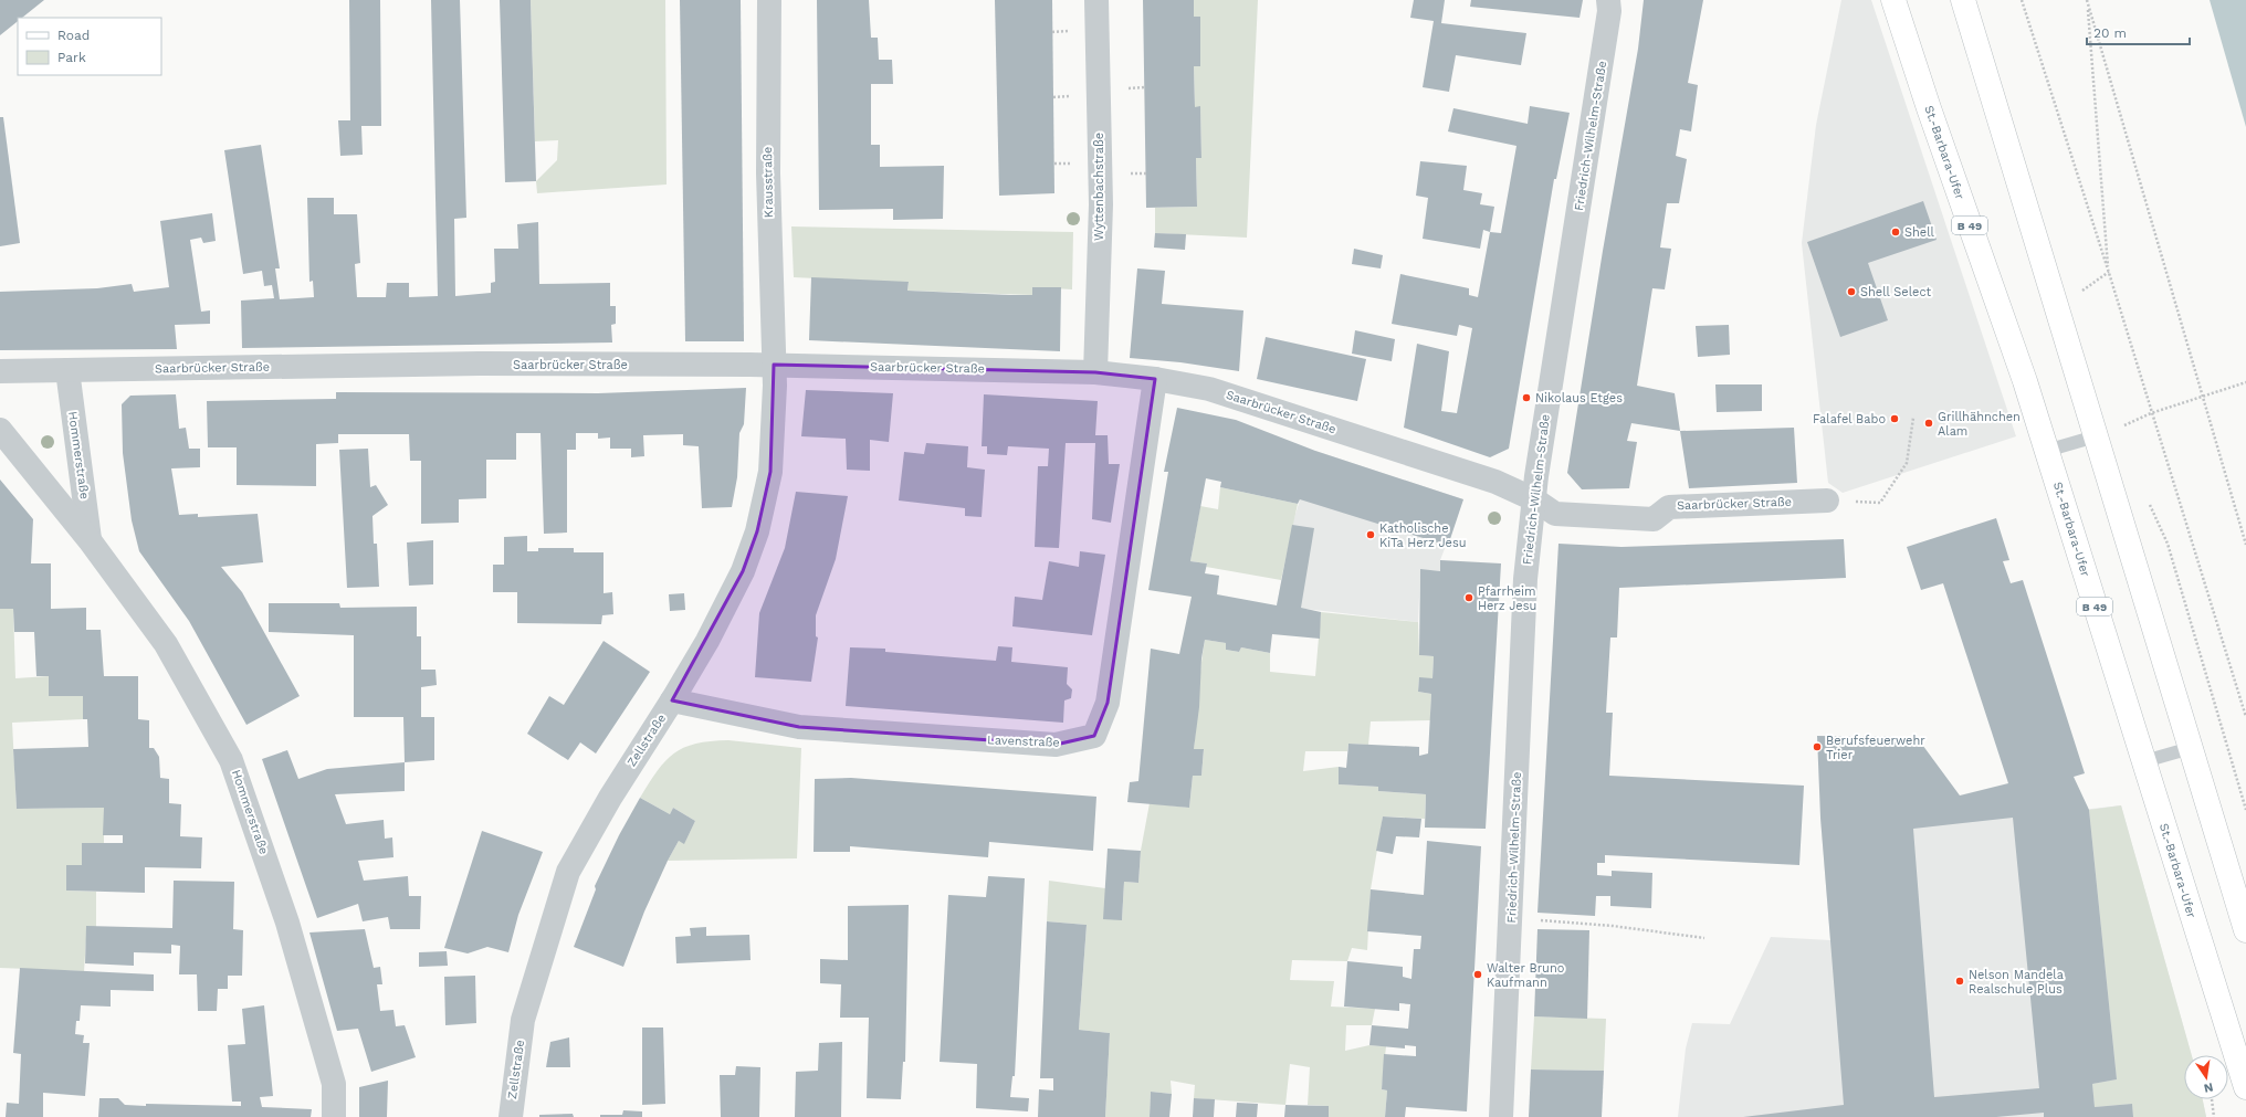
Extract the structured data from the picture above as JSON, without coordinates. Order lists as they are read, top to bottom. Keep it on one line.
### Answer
{"streets":{"main road":["St.-Barbara-Ufer","B 49"],"street":["Friedrich-Wilhelm-Straße","Krausstraße","Wyttenbachstraße","Saarbrücker Straße","Hommerstraße","Zellstraße","Lavenstraße"]},"crossings":[["Friedrich-Wilhelm-Straße","Saarbrücker Straße"],["Krausstraße","Saarbrücker Straße"],["Krausstraße","Zellstraße"],["Wyttenbachstraße","Saarbrücker Straße"],["Saarbrücker Straße","Hommerstraße"],["Saarbrücker Straße","Zellstraße"],["Saarbrücker Straße","Lavenstraße"],["Zellstraße","Lavenstraße"]],"places":["Shell","Shell Select","Nikolaus Etges","Falafel Babo","Grillhähnchen Alam","Katholische KiTa Herz Jesu","Pfarrheim Herz Jesu","Berufsfeuerwehr Trier","Walter Bruno Kaufmann","Nelson Mandela Realschule Plus"],"legend":["Road","Park"],"scale_bar":"20 m","north":"bottom"}
